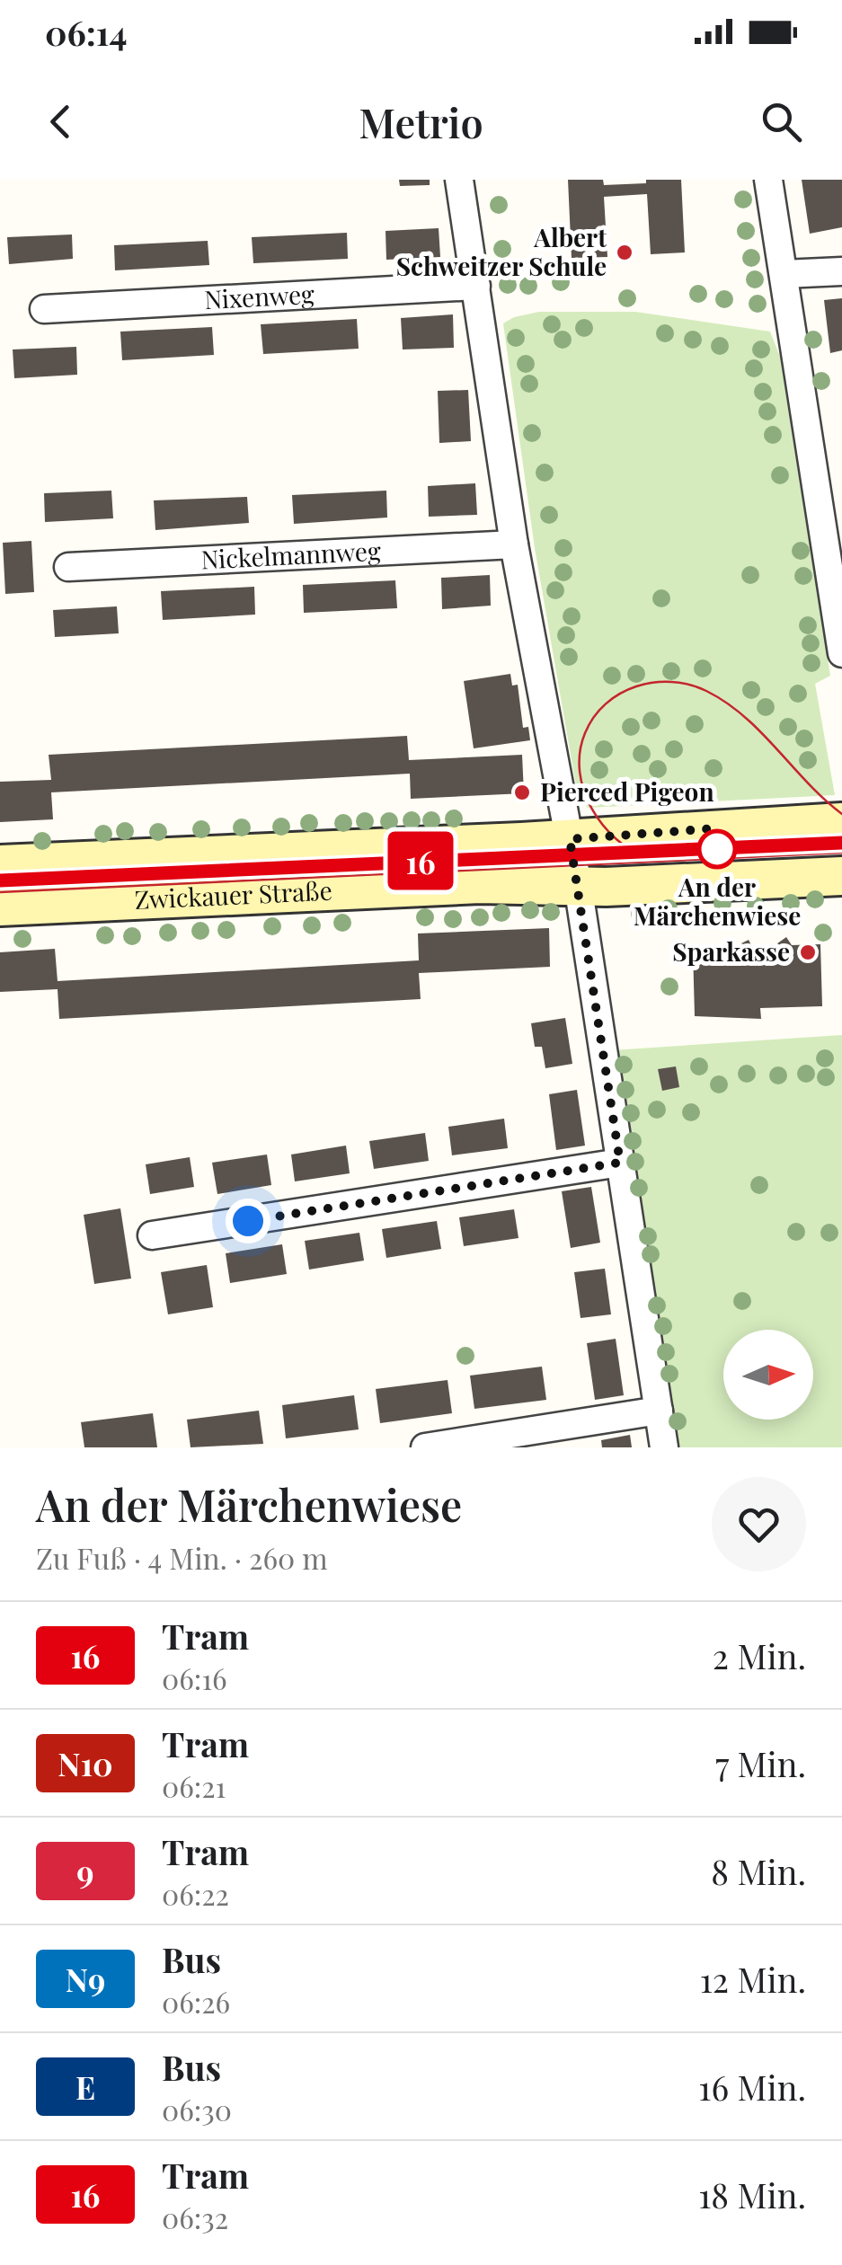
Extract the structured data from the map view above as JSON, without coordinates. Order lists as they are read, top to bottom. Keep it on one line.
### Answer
{"streets":{"main road":["Zwickauer Straße"],"street":["Nixenweg","Nickelmannweg"]},"places":["Albert Schweitzer Schule","Pierced Pigeon","An der Märchenwiese","Sparkasse"],"lines":["tram line 16"],"north":"right","page":{"status":"06:14","header":"Metrio","on_map":"16","heading":["An der Märchenwiese","Zu Fuß · 4 Min. · 260 m"],"list":[{"mark":"16","name":"Tram","note":"06:16","value":"2 Min."},{"mark":"N10","name":"Tram","note":"06:21","value":"7 Min."},{"mark":"9","name":"Tram","note":"06:22","value":"8 Min."},{"mark":"N9","name":"Bus","note":"06:26","value":"12 Min."},{"mark":"E","name":"Bus","note":"06:30","value":"16 Min."},{"mark":"16","name":"Tram","note":"06:32","value":"18 Min."}]}}
